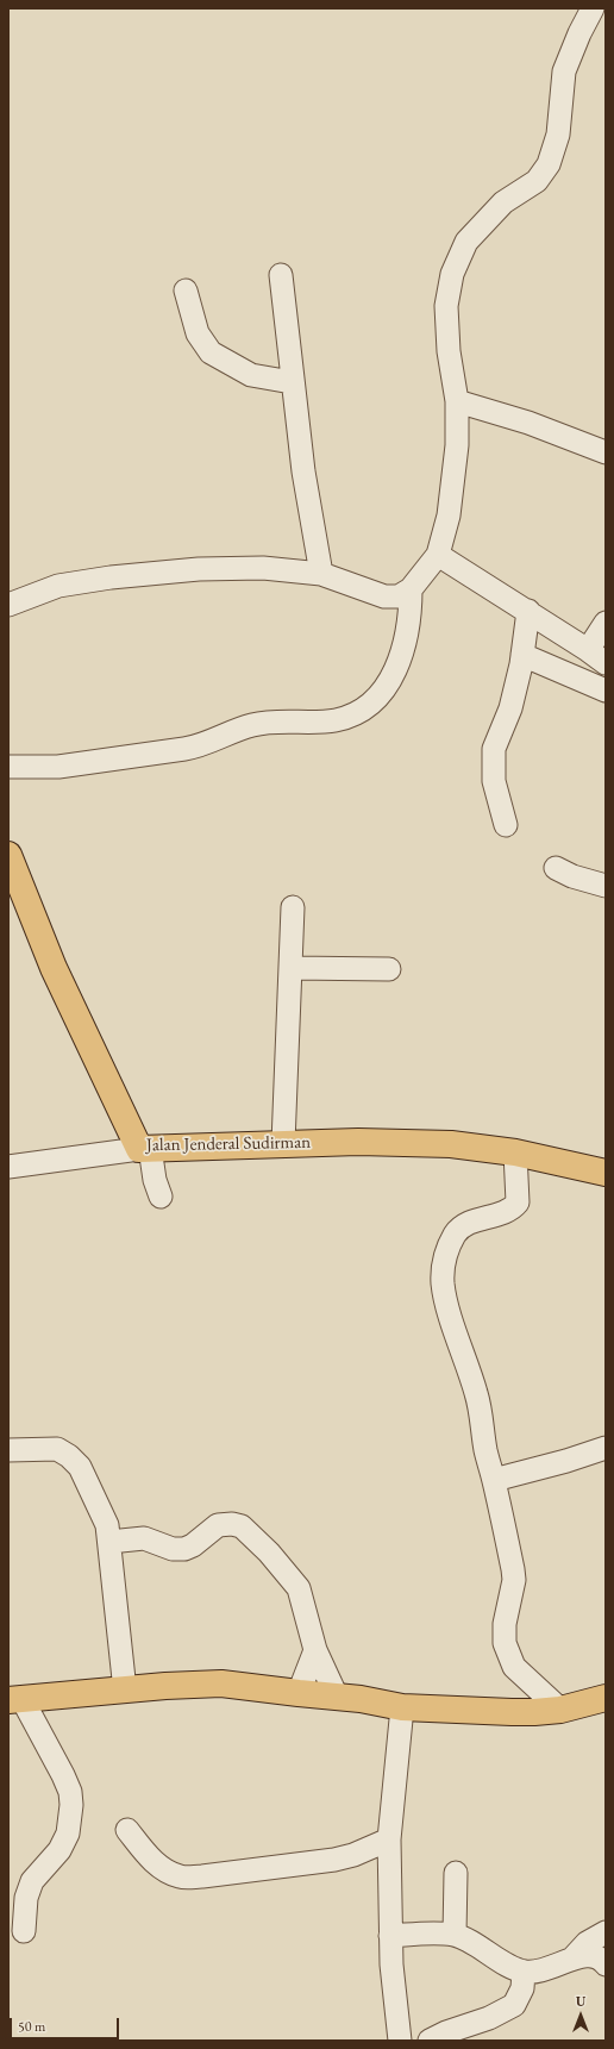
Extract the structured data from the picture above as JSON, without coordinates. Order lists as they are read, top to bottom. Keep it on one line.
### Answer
{"streets":{"main road":["Jalan Jenderal Sudirman"]},"scale_bar":"50 m","north":"top"}
